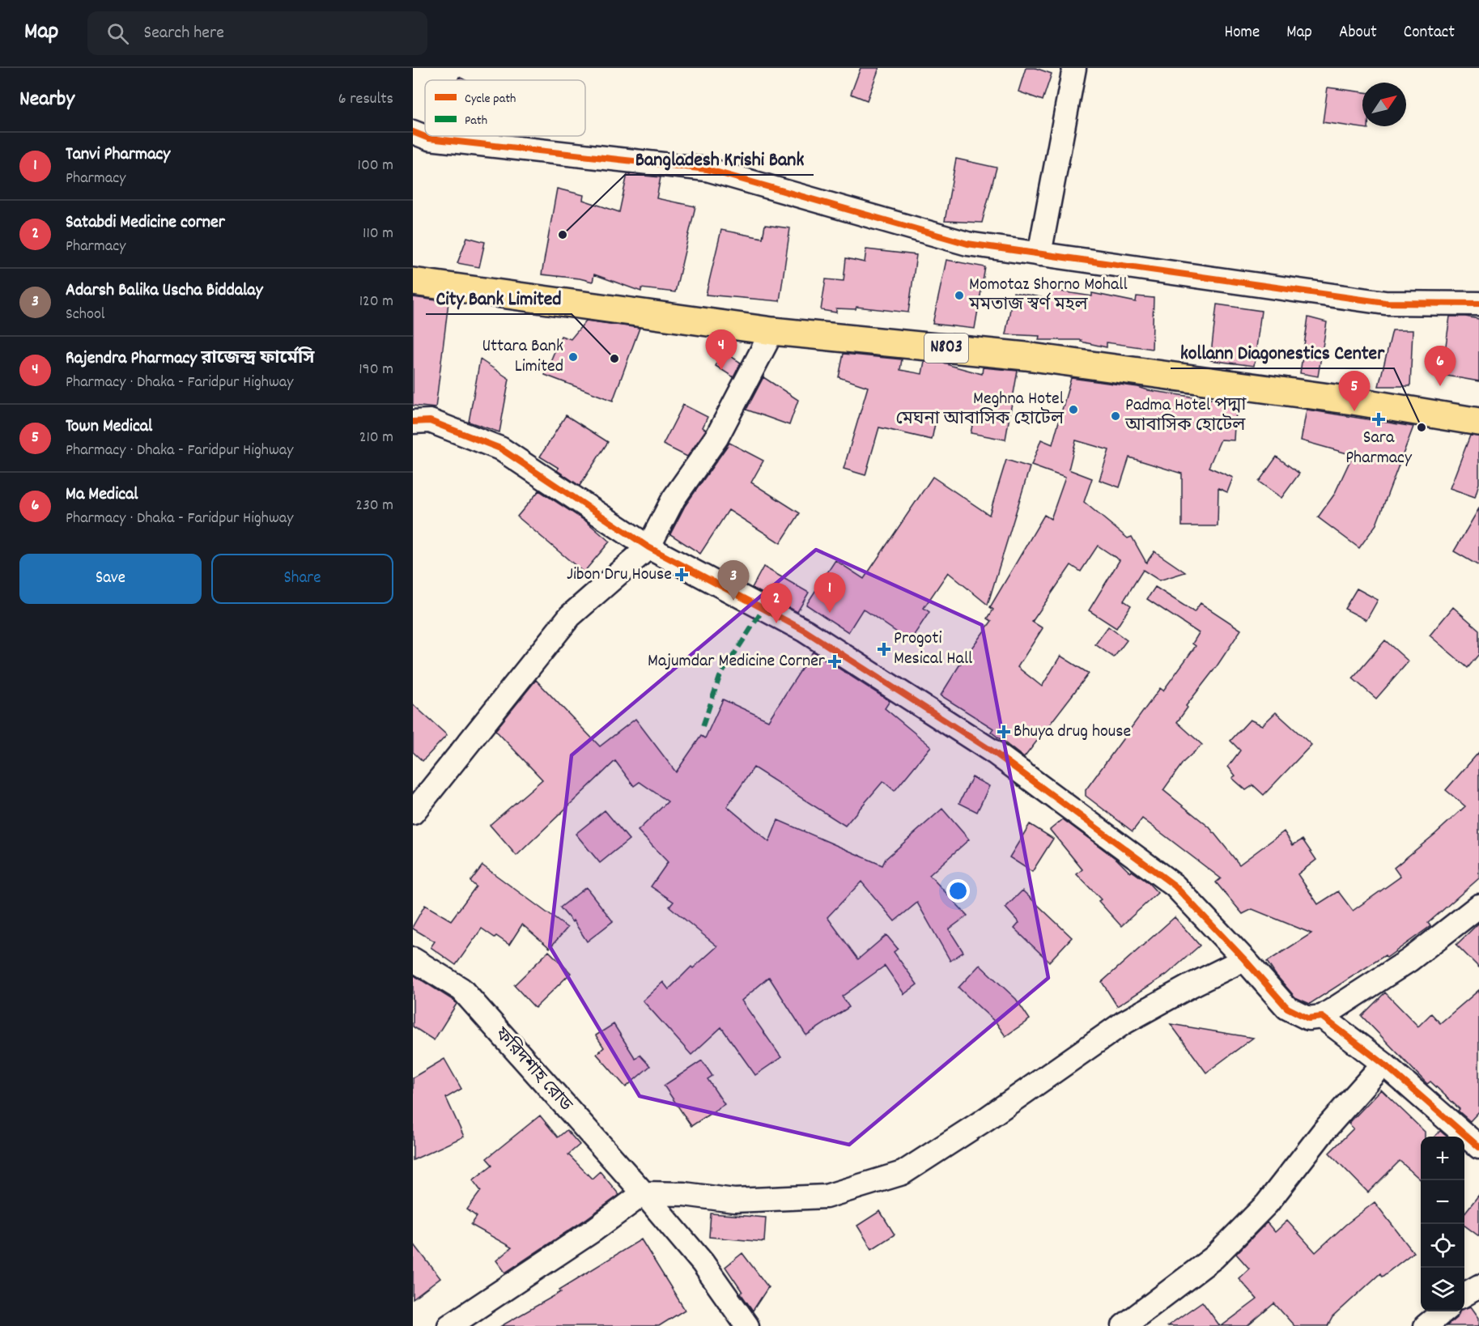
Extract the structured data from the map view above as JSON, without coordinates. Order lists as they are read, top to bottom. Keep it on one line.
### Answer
{"streets":{"highway":["N803"],"street":["ফরিদশাহ রোড"]},"places":{"other":["Bangladesh Krishi Bank","Momotaz Shorno Mohall মমতাজ স্বর্ণ মহল","Uttara Bank Limited","City Bank Limited","Meghna Hotel মেঘনা আবাসিক হোটেল","Padma Hotel পদ্মা আবাসিক হোটেল","kollann Diagonestics Center"],"health":["Sara Pharmacy","Jibon Dru House","Progoti Mesical Hall","Majumdar Medicine Corner","Bhuya drug house"]},"legend":["Cycle path","Path"],"north":"top right","page":{"header":"Map","search":"Search here","nav":["Home","Map","About","Contact"],"heading":["Nearby","6 results"],"list":[{"mark":"1","name":"Tanvi Pharmacy","note":"Pharmacy","value":"100 m"},{"mark":"2","name":"Satabdi Medicine corner","note":"Pharmacy","value":"110 m"},{"mark":"3","name":"Adarsh Balika Uscha Biddalay","note":"School","value":"120 m"},{"mark":"4","name":"Rajendra Pharmacy রাজেন্দ্র ফার্মেসি","note":"Pharmacy · Dhaka - Faridpur Highway","value":"190 m"},{"mark":"5","name":"Town Medical","note":"Pharmacy · Dhaka - Faridpur Highway","value":"210 m"},{"mark":"6","name":"Ma Medical","note":"Pharmacy · Dhaka - Faridpur Highway","value":"230 m"}],"pins":["4","6","5","3","1","2"],"buttons":["Save","Share"],"map_buttons":["+","−"]}}
